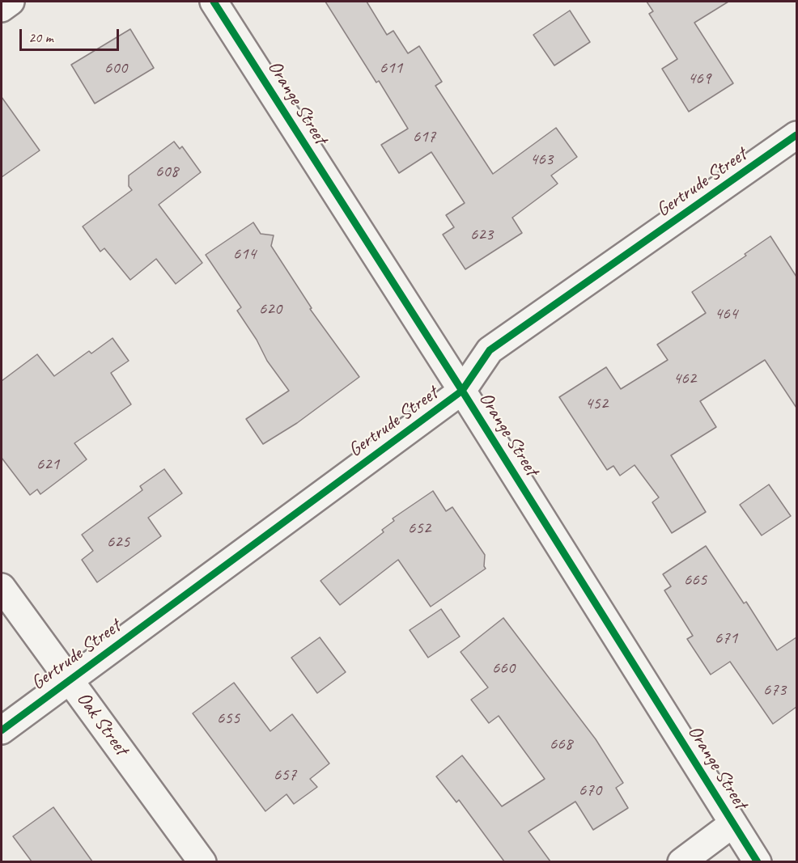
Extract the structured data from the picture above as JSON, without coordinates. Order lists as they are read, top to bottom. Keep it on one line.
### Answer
{"streets":{"street":["Orange Street","Gertrude Street","Oak Street"]},"crossings":[["Orange Street","Gertrude Street"],["Gertrude Street","Oak Street"]],"house_numbers":["600","611","469","617","463","608","623","614","620","464","462","452","621","652","625","665","671","660","673","655","668","657","670"],"scale_bar":"20 m"}
